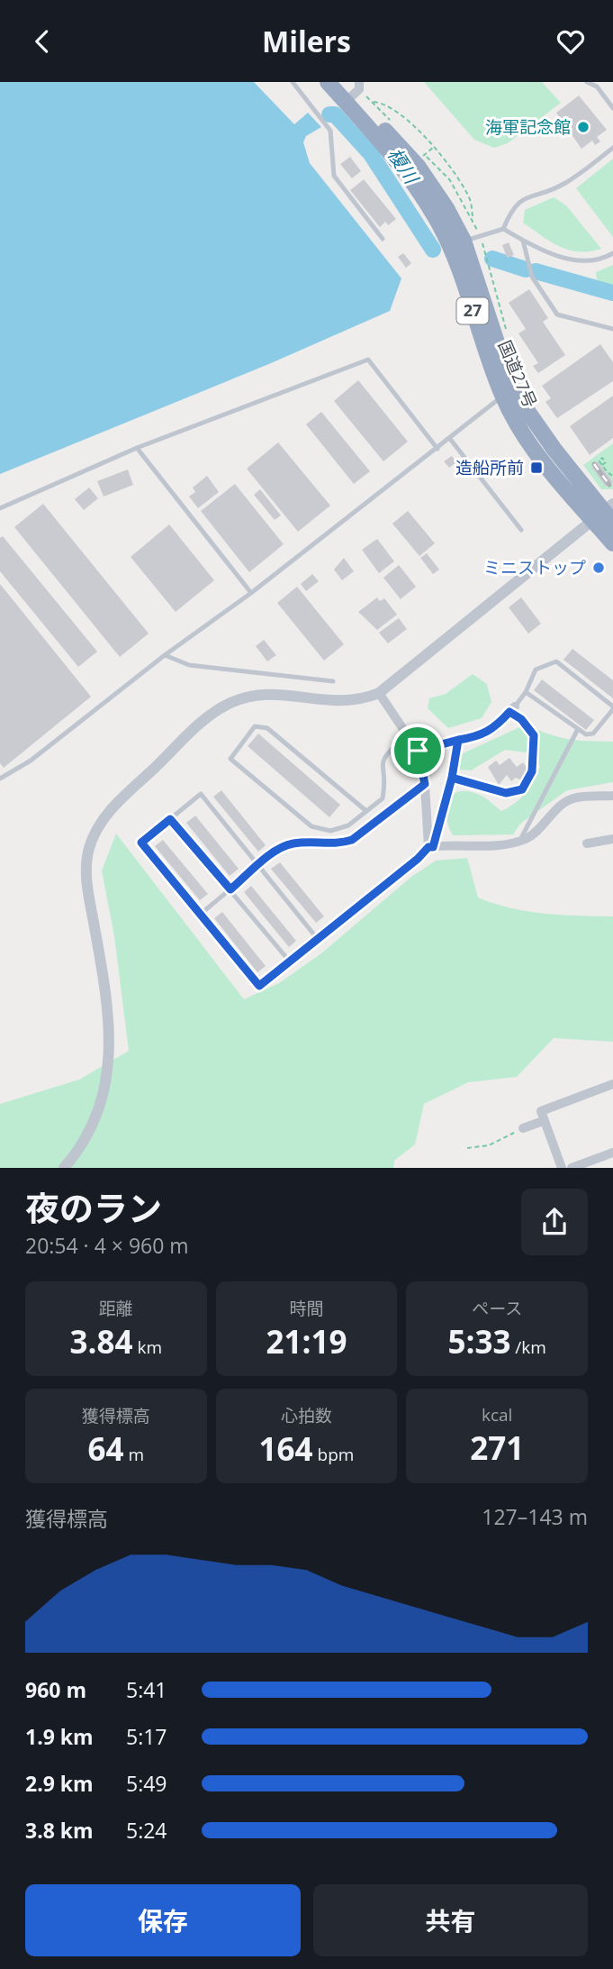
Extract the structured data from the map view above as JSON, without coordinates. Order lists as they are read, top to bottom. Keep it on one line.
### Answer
{"streets":{"highway":["27","国道27号"]},"water":["榎川"],"places":{"other":["海軍記念館","ミニストップ"],"transit":["造船所前"]},"page":{"header":"Milers","heading":["夜のラン","20:54 · 4 × 960 m"],"stats":[["距離","3.84 km"],["時間","21:19"],["ペース","5:33 /km"],["獲得標高","64 m"],["心拍数","164 bpm"],["kcal","271"]],"chart":["獲得標高","127–143 m"],"list":[{"name":"960 m","note":"5:41"},{"name":"1.9 km","note":"5:17"},{"name":"2.9 km","note":"5:49"},{"name":"3.8 km","note":"5:24"}],"buttons":["保存","共有"]}}
